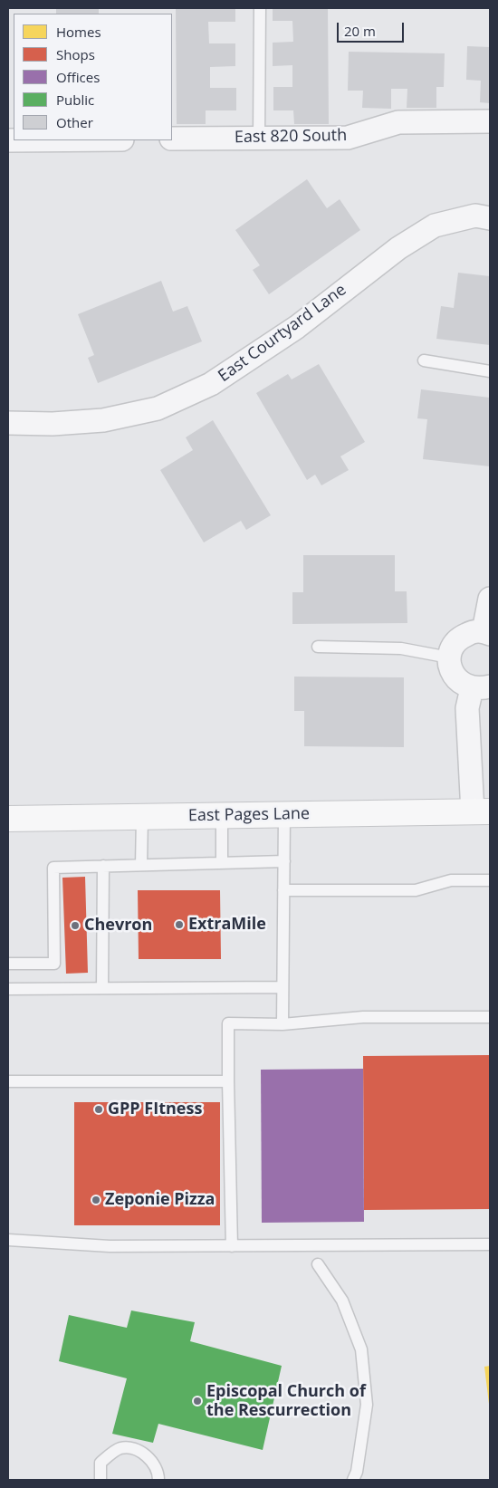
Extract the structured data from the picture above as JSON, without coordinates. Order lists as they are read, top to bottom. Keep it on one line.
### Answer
{"streets":{"main road":["East Pages Lane"],"street":["East 820 South","East Courtyard Lane"]},"places":["ExtraMile","Chevron","GPP FItness","Zeponie Pizza","Episcopal Church of the Rescurrection"],"legend":["Homes","Shops","Offices","Public","Other"],"scale_bar":"20 m"}
